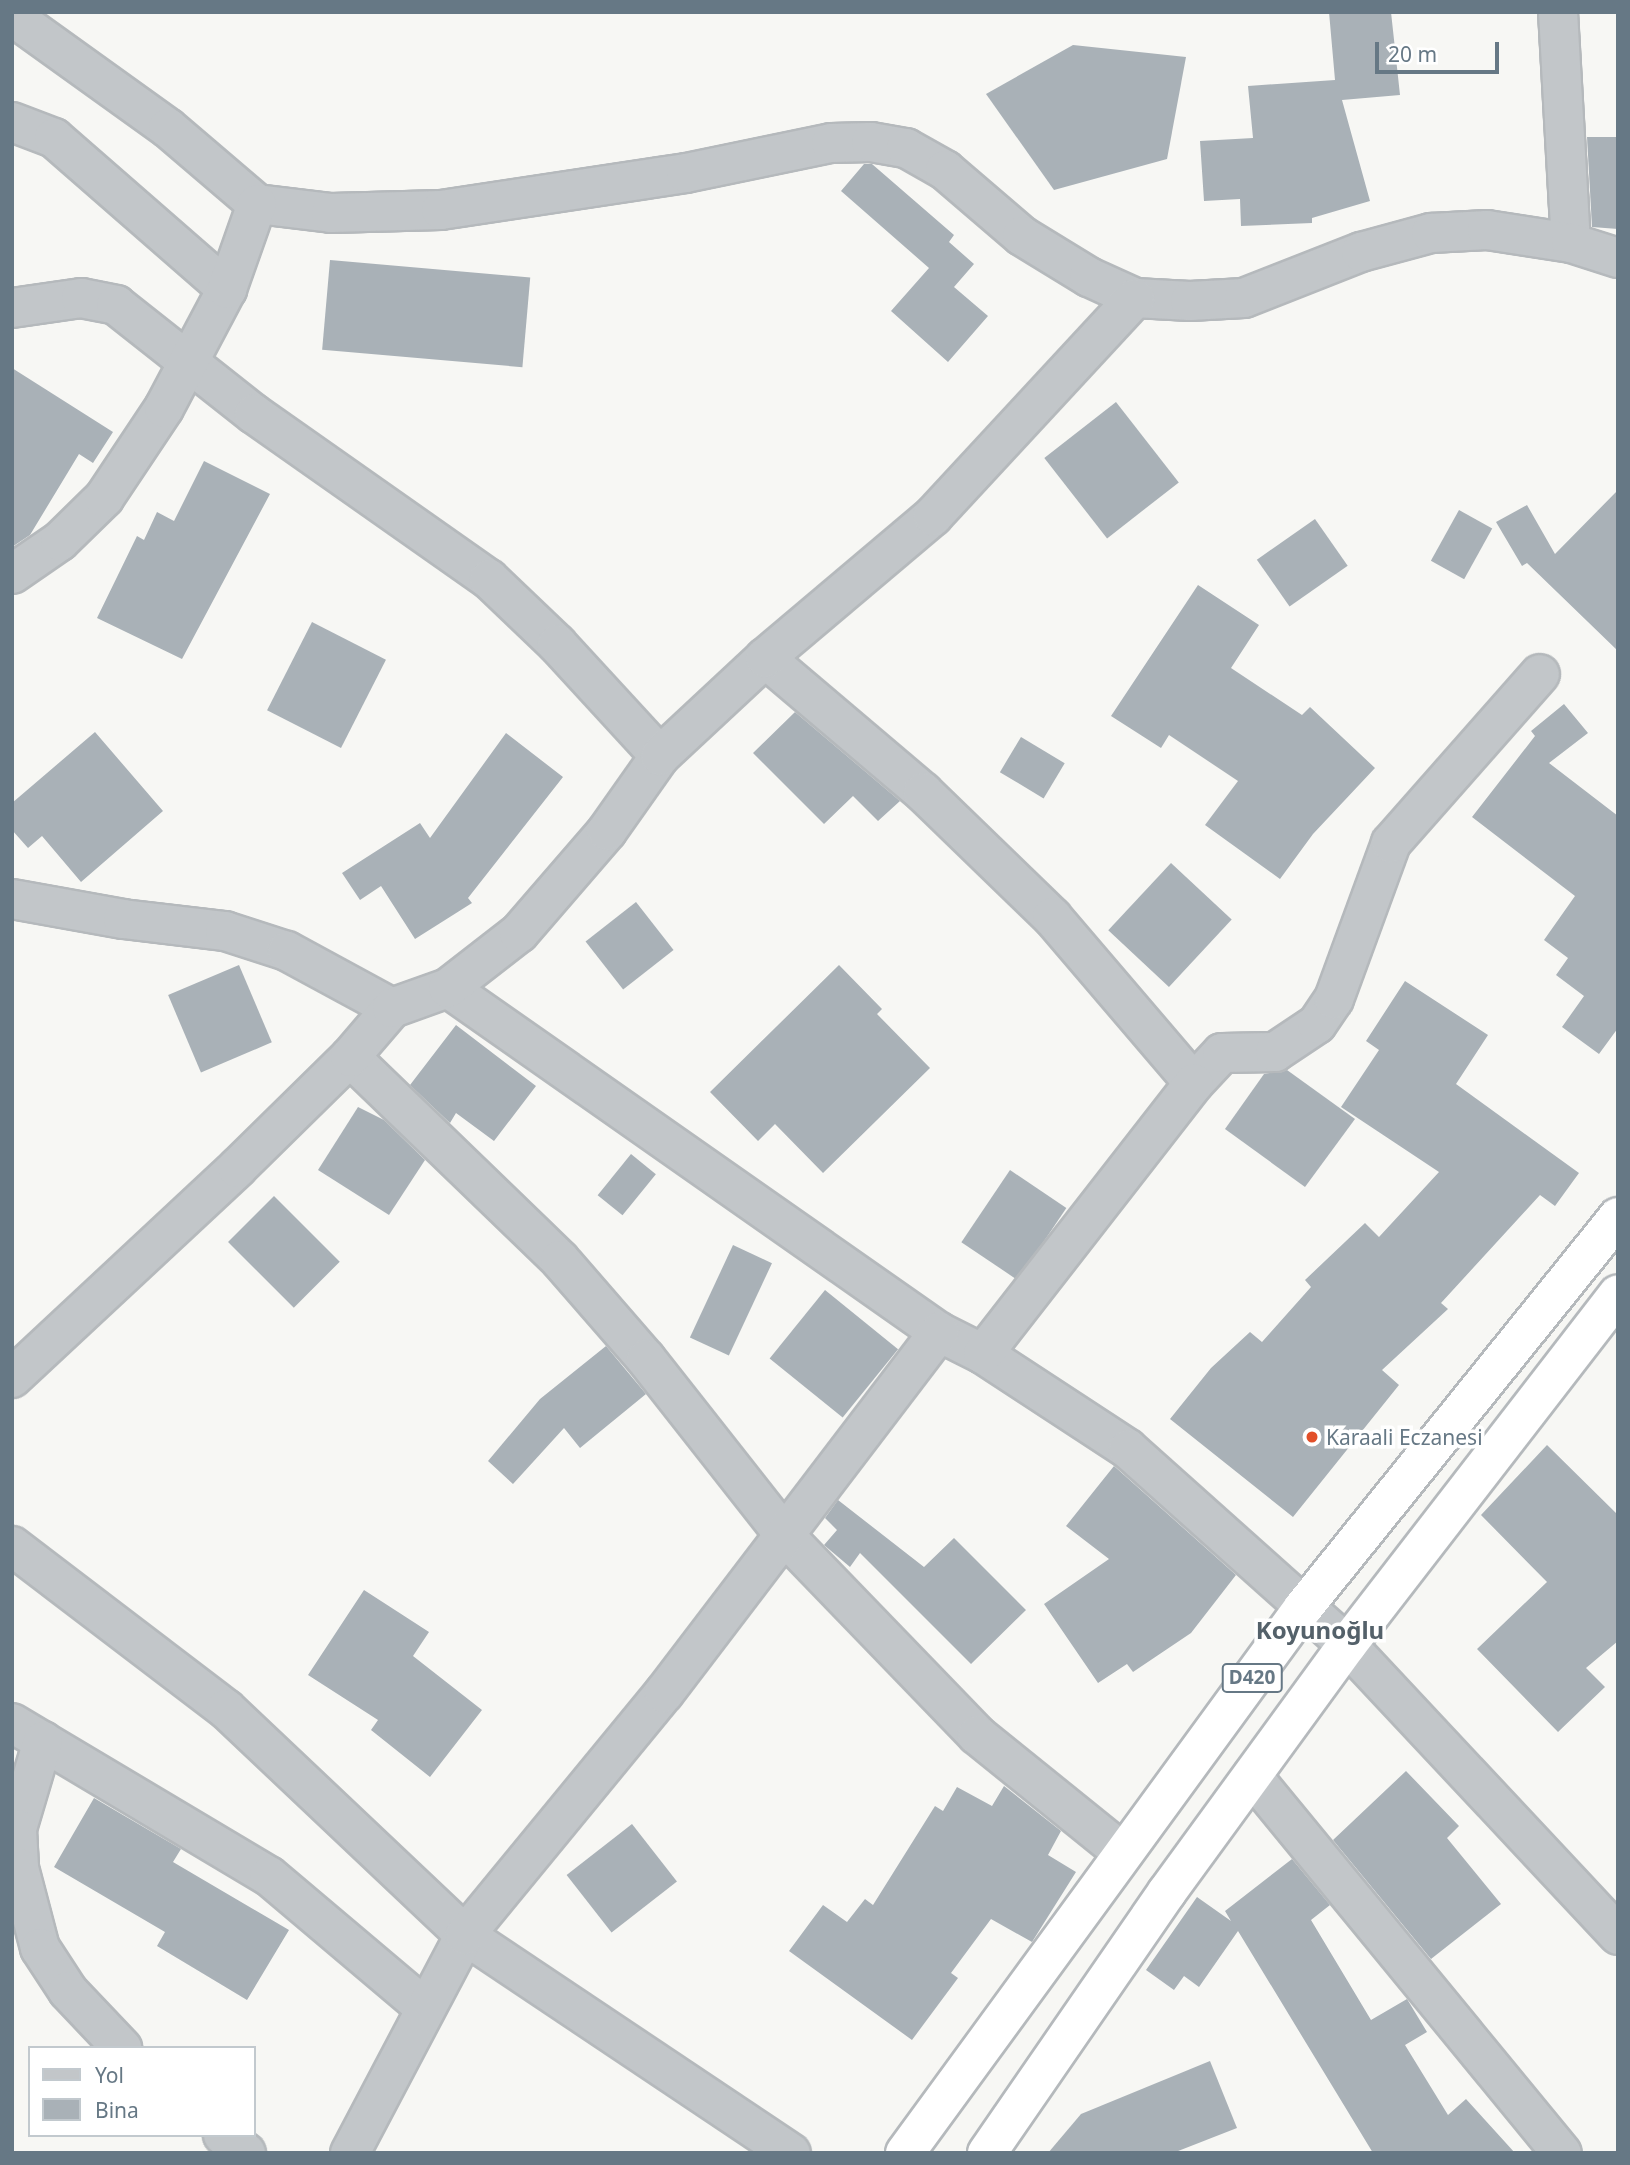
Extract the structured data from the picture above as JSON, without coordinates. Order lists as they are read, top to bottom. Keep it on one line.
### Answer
{"streets":{"highway":["D420"]},"districts":["Koyunoğlu"],"places":["Karaali Eczanesi"],"legend":["Yol","Bina"],"scale_bar":"20 m"}
